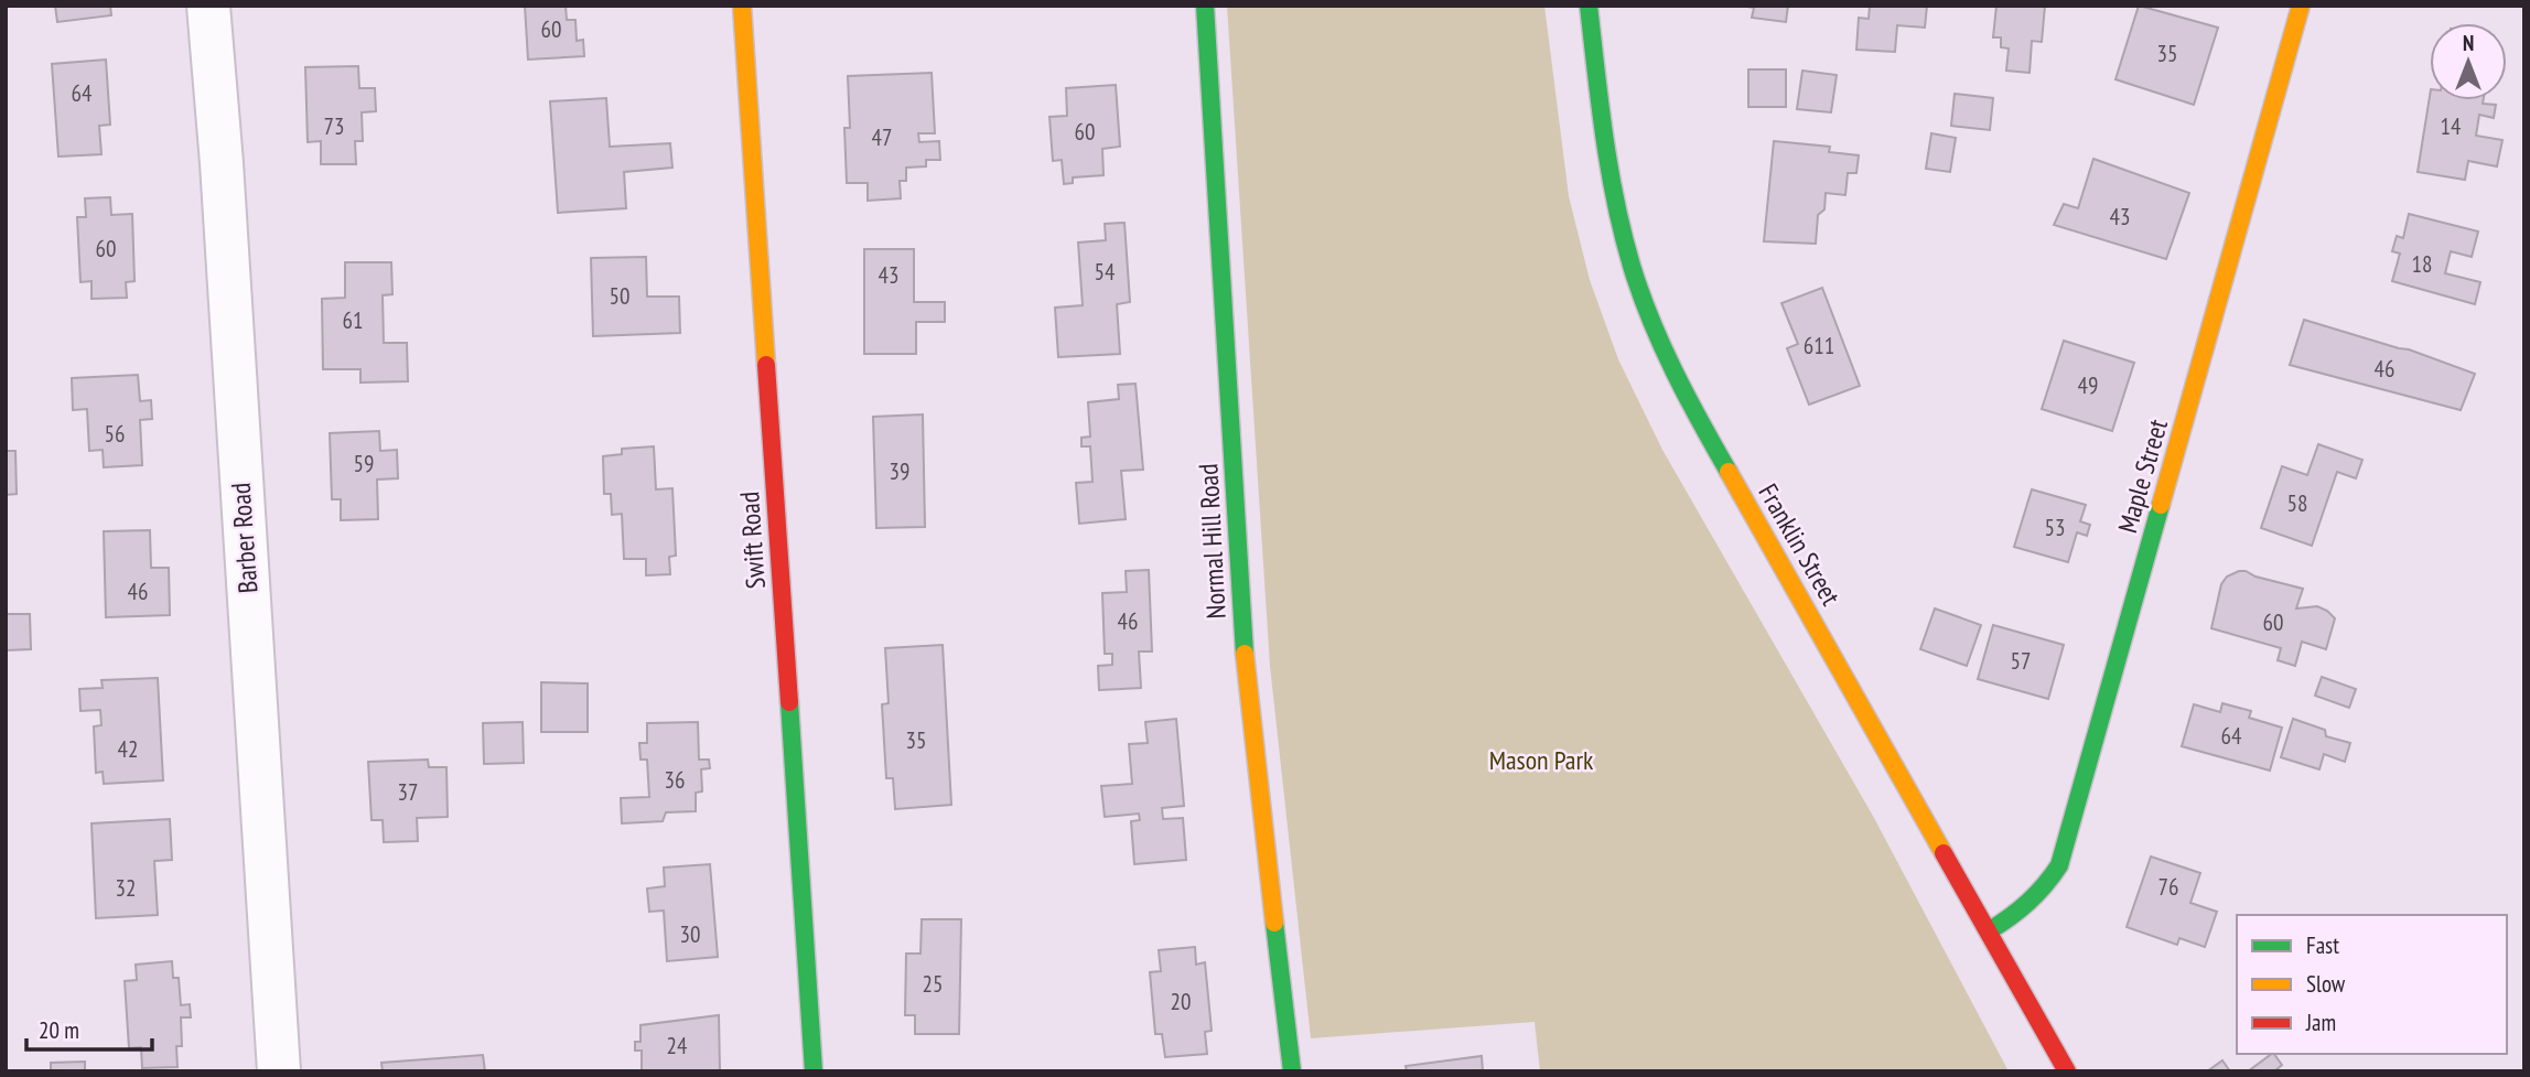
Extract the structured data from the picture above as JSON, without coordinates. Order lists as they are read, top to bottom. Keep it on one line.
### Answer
{"streets":{"street":["Maple Street","Barber Road","Swift Road","Normal Hill Road","Franklin Street"]},"crossings":[["Maple Street","Franklin Street"]],"parks":["Mason Park"],"house_numbers":["60","35","64","73","14","60","47","43","60","18","54","43","50","61","611","46","49","56","59","39","58","53","46","46","60","57","64","35","42","36","37","76","32","30","25","20","24"],"legend":["Fast","Slow","Jam"],"scale_bar":"20 m","north":"top"}
